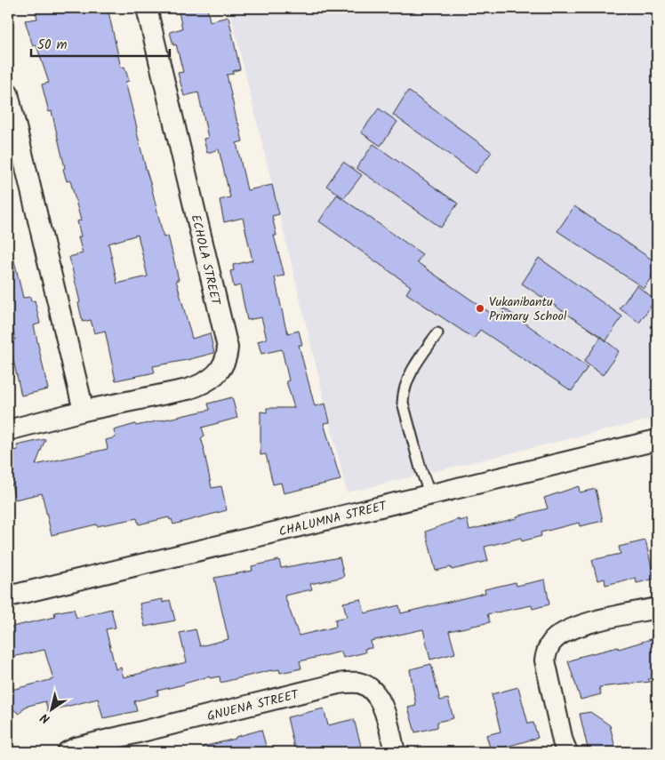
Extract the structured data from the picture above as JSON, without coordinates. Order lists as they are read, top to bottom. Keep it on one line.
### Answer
{"streets":{"street":["ECHOLA STREET","CHALUMNA STREET","GNUENA STREET"]},"places":["Vukanibantu Primary School"],"scale_bar":"50 m","north":"bottom left"}
